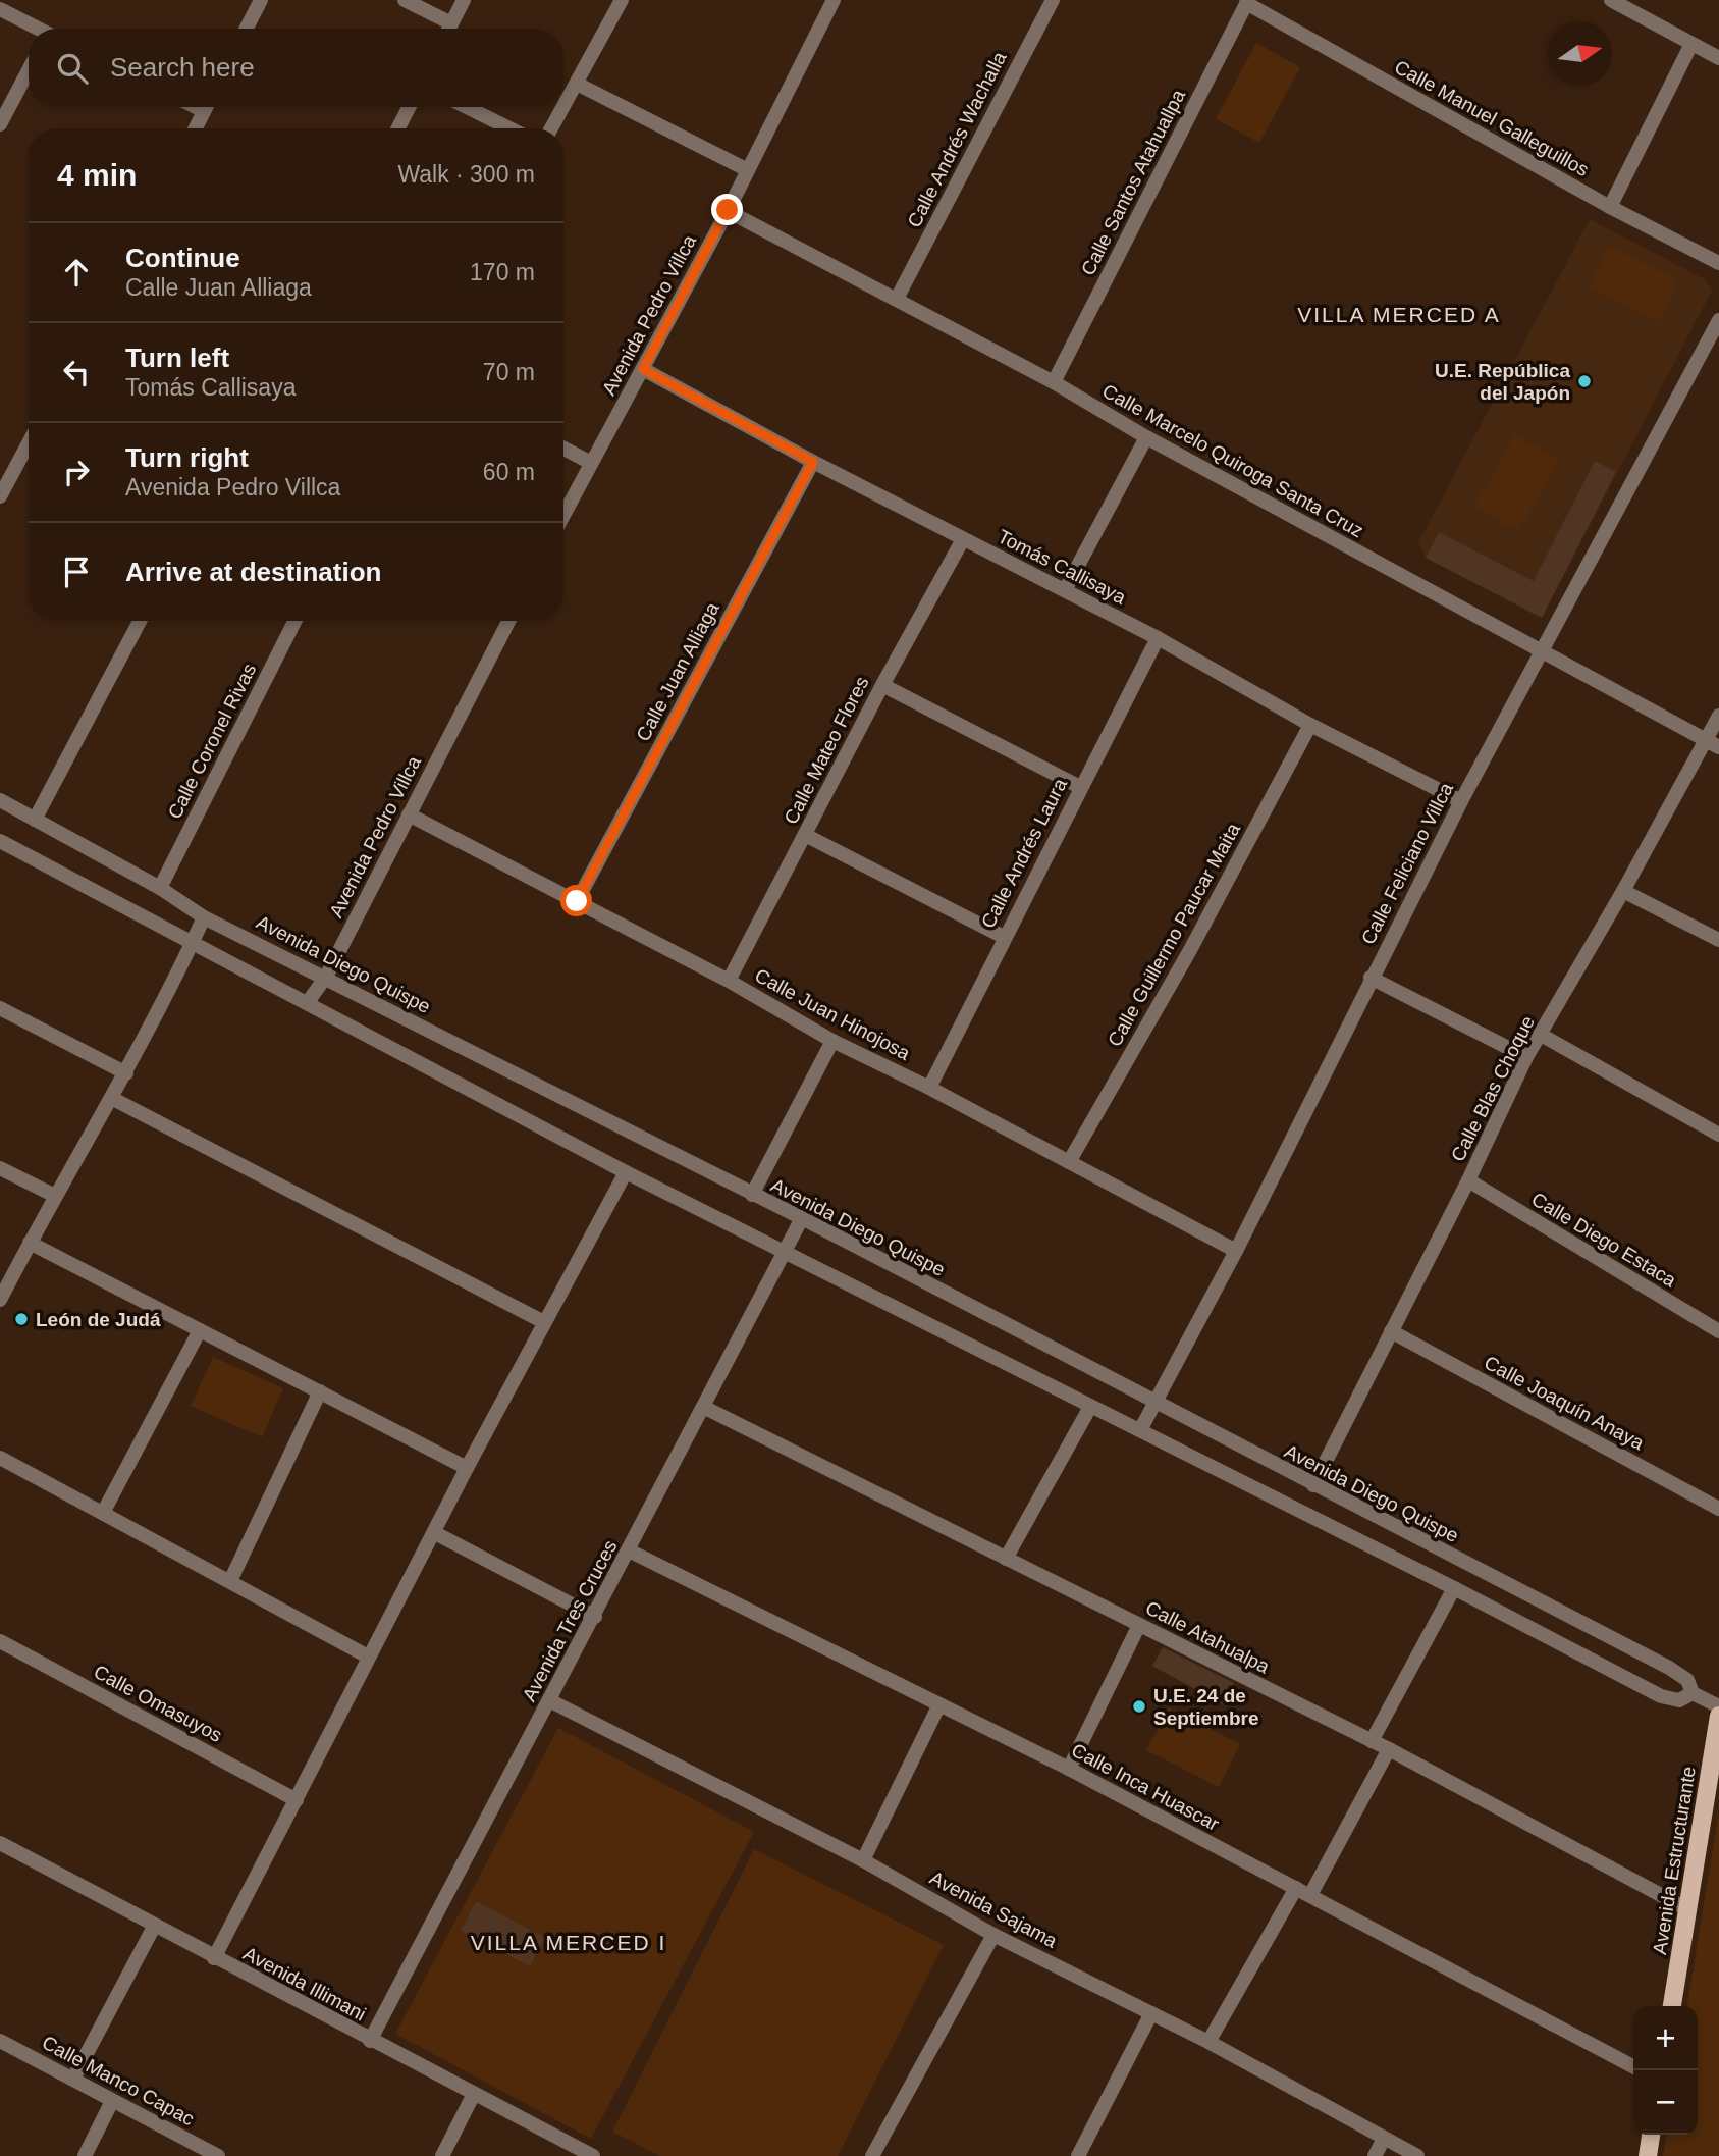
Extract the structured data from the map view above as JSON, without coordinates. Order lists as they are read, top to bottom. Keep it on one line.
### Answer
{"streets":{"main road":["Avenida Estructurante"],"street":["Calle Manuel Galleguillos","Calle Andrés Wachalla","Calle Santos Atahuallpa","Avenida Pedro Villca","Calle Marcelo Quiroga Santa Cruz","Tomás Callisaya","Calle Juan Alliaga","Calle Coronel Rivas","Calle Mateo Flores","Calle Andrés Laura","Calle Feliciano Villca","Calle Guillermo Paucar Maita","Avenida Diego Quispe","Calle Juan Hinojosa","Calle Blas Choque","Calle Diego Estaca","Calle Joaquín Anaya","Avenida Tres Cruces","Calle Atahualpa","Calle Omasuyos","Calle Inca Huascar","Avenida Sajama","Avenida Illimani","Calle Manco Capac"]},"crossings":[["Calle Manuel Galleguillos","Calle Santos Atahuallpa"],["Calle Andrés Wachalla","Calle Marcelo Quiroga Santa Cruz"],["Calle Santos Atahuallpa","Calle Marcelo Quiroga Santa Cruz"],["Avenida Pedro Villca","Calle Marcelo Quiroga Santa Cruz"],["Avenida Pedro Villca","Tomás Callisaya"],["Avenida Pedro Villca","Avenida Diego Quispe"],["Avenida Pedro Villca","Calle Juan Hinojosa"],["Calle Marcelo Quiroga Santa Cruz","Calle Feliciano Villca"],["Calle Marcelo Quiroga Santa Cruz","Calle Blas Choque"],["Tomás Callisaya","Calle Juan Alliaga"],["Tomás Callisaya","Calle Mateo Flores"],["Tomás Callisaya","Calle Andrés Laura"],["Tomás Callisaya","Calle Feliciano Villca"],["Tomás Callisaya","Calle Guillermo Paucar Maita"],["Calle Juan Alliaga","Calle Juan Hinojosa"],["Calle Coronel Rivas","Avenida Diego Quispe"],["Calle Mateo Flores","Calle Juan Hinojosa"],["Calle Andrés Laura","Calle Juan Hinojosa"],["Calle Feliciano Villca","Avenida Diego Quispe"],["Calle Feliciano Villca","Calle Juan Hinojosa"],["Calle Guillermo Paucar Maita","Calle Juan Hinojosa"],["Avenida Diego Quispe","Calle Blas Choque"],["Avenida Diego Quispe","Avenida Tres Cruces"],["Calle Blas Choque","Calle Diego Estaca"],["Calle Blas Choque","Calle Joaquín Anaya"],["Avenida Tres Cruces","Calle Atahualpa"],["Avenida Tres Cruces","Calle Inca Huascar"],["Avenida Tres Cruces","Avenida Sajama"],["Avenida Tres Cruces","Avenida Illimani"],["Calle Atahualpa","Avenida Estructurante"]],"districts":["VILLA MERCED A","VILLA MERCED I"],"places":["U.E. República del Japón","León de Judá","U.E. 24 de Septiembre"],"north":"right","page":{"search":"Search here","heading":["4 min","Walk · 300 m"],"list":[["Continue","Calle Juan Alliaga","170 m"],["Turn left","Tomás Callisaya","70 m"],["Turn right","Avenida Pedro Villca","60 m"],"Arrive at destination"],"map_buttons":["+","−"]}}
